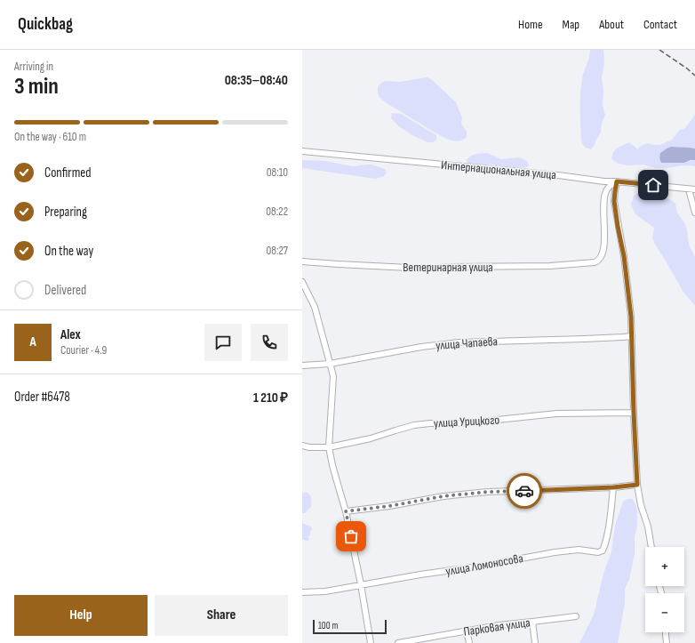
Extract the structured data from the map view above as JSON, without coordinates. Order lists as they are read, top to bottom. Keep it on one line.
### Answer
{"streets":{"street":["Интернациональная улица","Ветеринарная улица","улица Чапаева","улица Урицкого","улица Ломоносова","Парковая улица"]},"crossings":[["Интернациональная улица","Ветеринарная улица"]],"scale_bar":"100 m","page":{"header":"Quickbag","nav":["Home","Map","About","Contact"],"heading":["3 min","Arriving in","08:35–08:40"],"panel":["Alex","Courier · 4.9","Order #6478","1 210 ₽"],"bar":"On the way · 610 m","list":[["Confirmed","08:10"],["Preparing","08:22"],["On the way","08:27"],"Delivered"],"round":"A","map_buttons":["+","−"],"buttons":["Help","Share"],"scale":"100 m"}}
